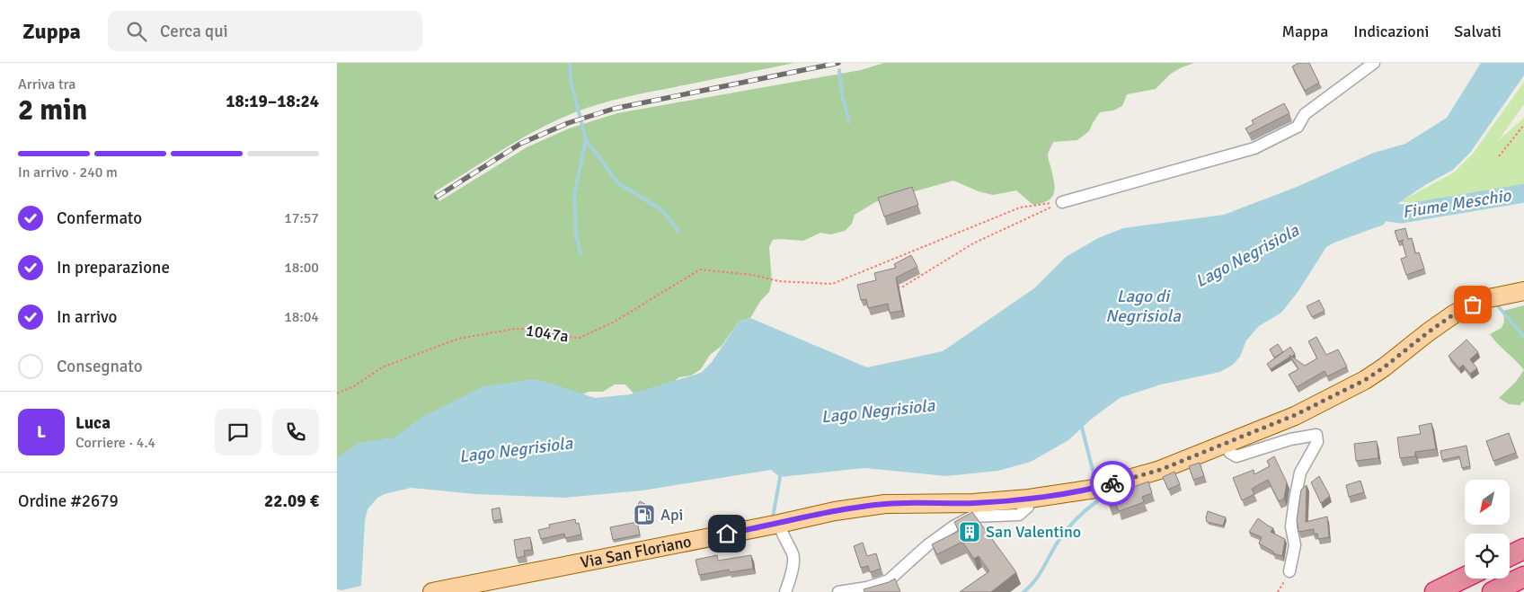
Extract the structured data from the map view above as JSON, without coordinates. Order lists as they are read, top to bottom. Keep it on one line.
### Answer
{"streets":{"main road":["Via San Floriano"],"path":["1047a"]},"water":["Fiume Meschio","Lago Negrisiola","Lago di Negrisiola"],"places":{"fuel station":["Api"],"building":["San Valentino"]},"north":"bottom left","page":{"header":"Zuppa","search":"Cerca qui","nav":["Mappa","Indicazioni","Salvati"],"heading":["2 min","Arriva tra","18:19–18:24"],"panel":["Luca","Corriere · 4.4","Ordine #2679","22.09 €"],"bar":"In arrivo · 240 m","list":[["Confermato","17:57"],["In preparazione","18:00"],["In arrivo","18:04"],"Consegnato"],"round":"L"}}
